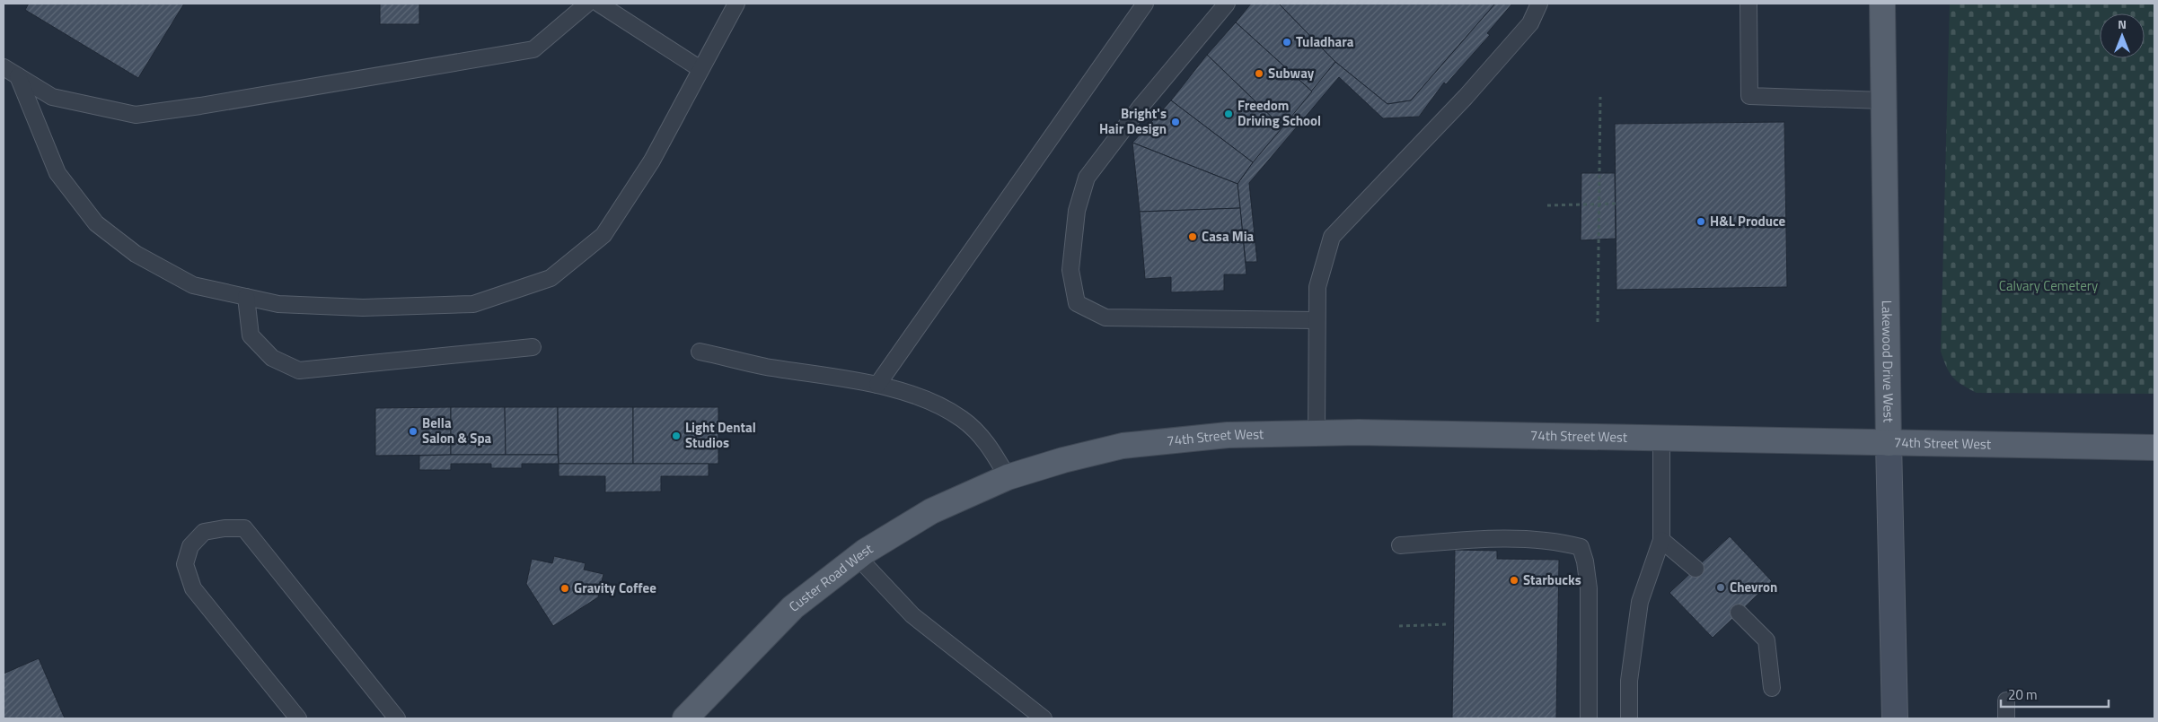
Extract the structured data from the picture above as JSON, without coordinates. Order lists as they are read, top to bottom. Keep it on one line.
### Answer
{"streets":{"main road":["Lakewood Drive West","74th Street West","Custer Road West"]},"crossings":[["Lakewood Drive West","74th Street West"],["74th Street West","Custer Road West"]],"parks":["Calvary Cemetery"],"places":["Tuladhara","Subway","Freedom Driving School","Bright's Hair Design","H&L Produce","Casa Mia","Bella Salon & Spa","Light Dental Studios","Starbucks","Chevron","Gravity Coffee"],"scale_bar":"20 m","north":"top"}
